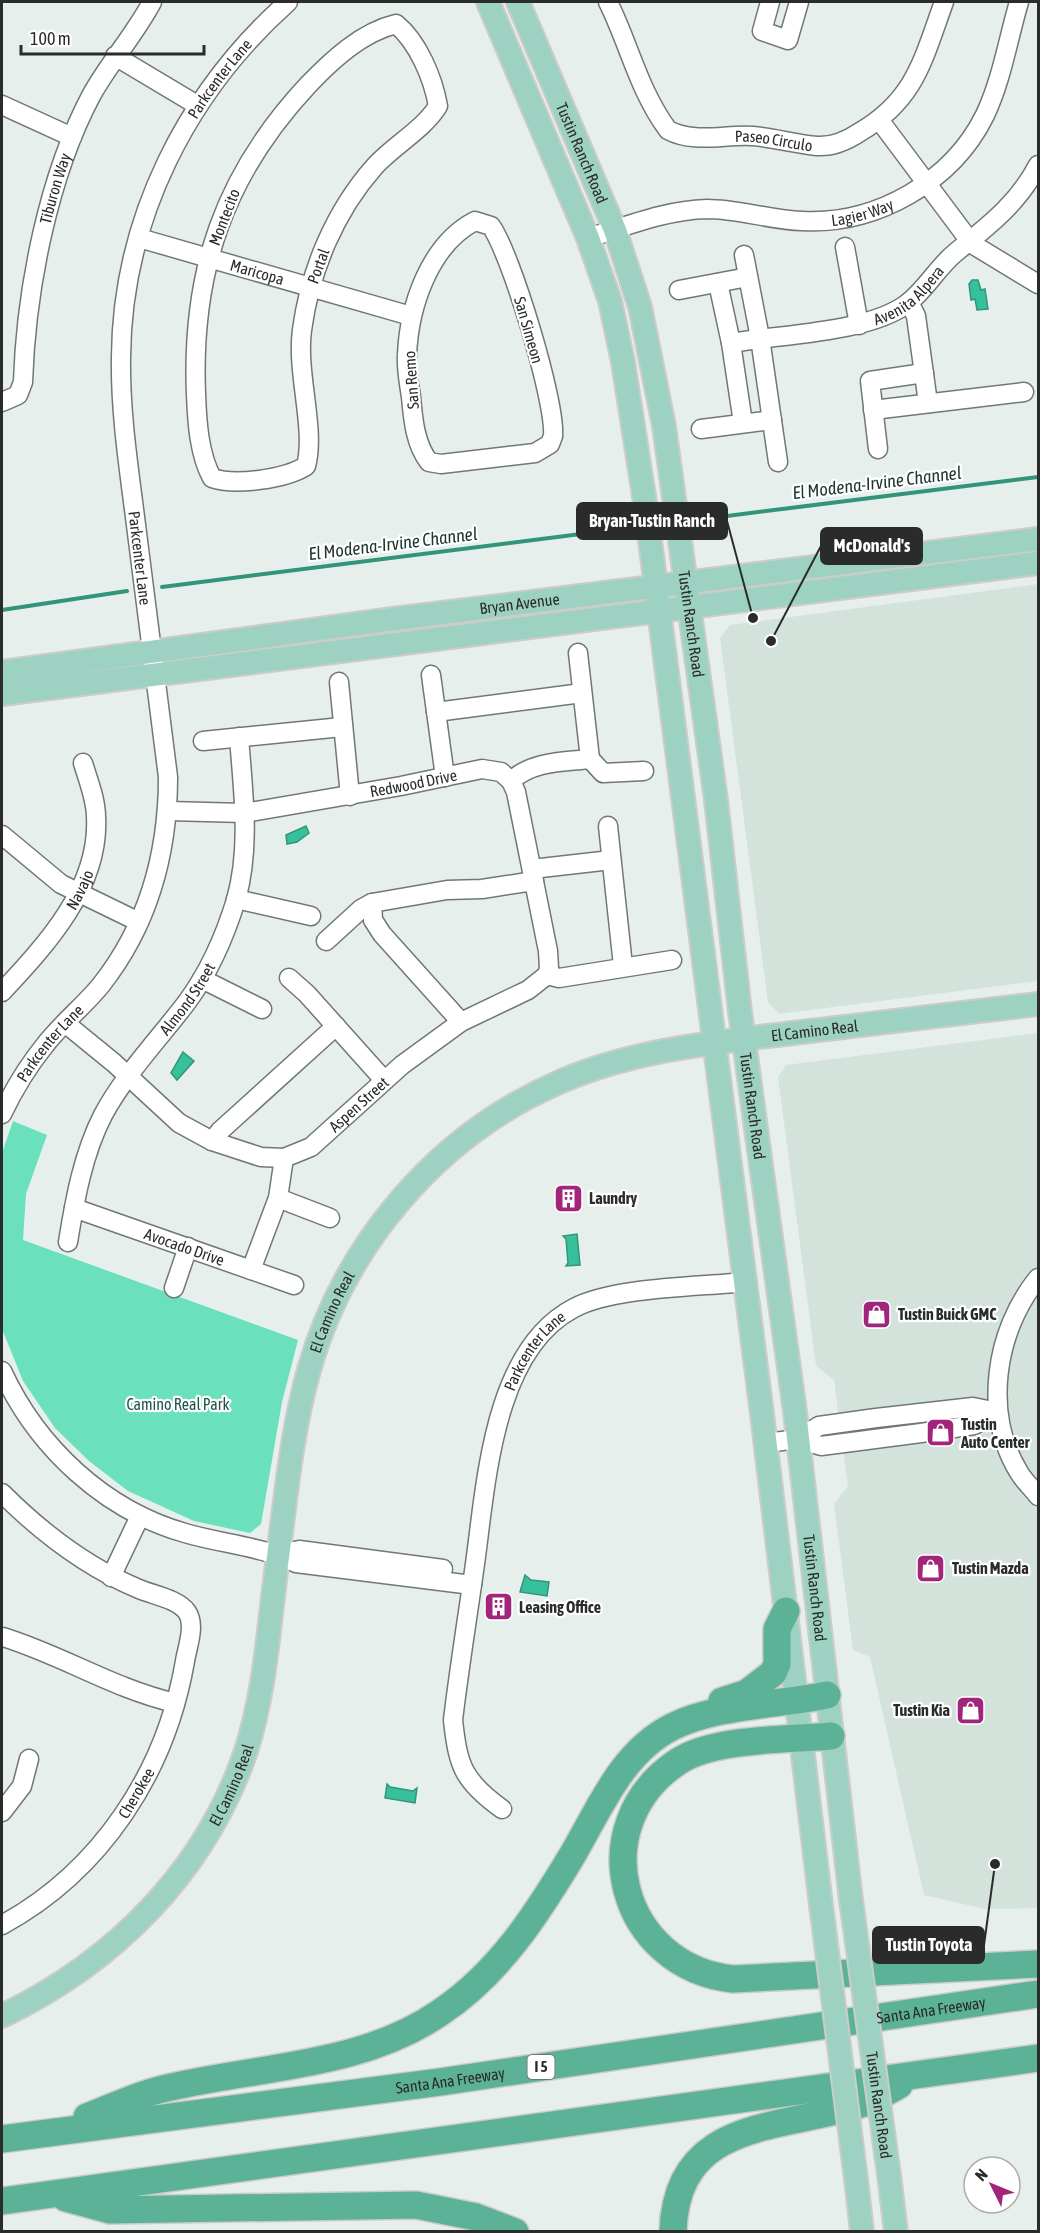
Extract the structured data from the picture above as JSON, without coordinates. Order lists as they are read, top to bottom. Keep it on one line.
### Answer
{"streets":{"highway":["Santa Ana Freeway","I 5"],"main road":["Tustin Ranch Road","Bryan Avenue","El Camino Real"],"street":["Parkcenter Lane","Paseo Circulo","Tiburon Way","Lagier Way","Montecito","Portal","Maricopa","Avenita Alpera","San Simeon","San Remo","Redwood Drive","Navajo","Almond Street","Aspen Street","Avocado Drive","Cherokee"]},"crossings":[["Parkcenter Lane","Tustin Ranch Road"],["Parkcenter Lane","Maricopa"],["Parkcenter Lane","Bryan Avenue"],["Parkcenter Lane","Redwood Drive"],["Parkcenter Lane","Aspen Street"],["Tustin Ranch Road","Lagier Way"],["Tustin Ranch Road","Bryan Avenue"],["Tustin Ranch Road","El Camino Real"],["Montecito","Portal"],["Montecito","Maricopa"],["Portal","Maricopa"],["Maricopa","San Remo"],["San Simeon","San Remo"],["Redwood Drive","Almond Street"],["Almond Street","Aspen Street"],["Almond Street","Avocado Drive"]],"water":["El Modena-Irvine Channel"],"parks":["Camino Real Park"],"places":{"other":["Bryan-Tustin Ranch","McDonald's","Tustin Toyota"],"building":["Laundry","Leasing Office"],"shop":["Tustin Buick GMC","Tustin Auto Center","Tustin Mazda","Tustin Kia"]},"scale_bar":"100 m","north":"top left"}
